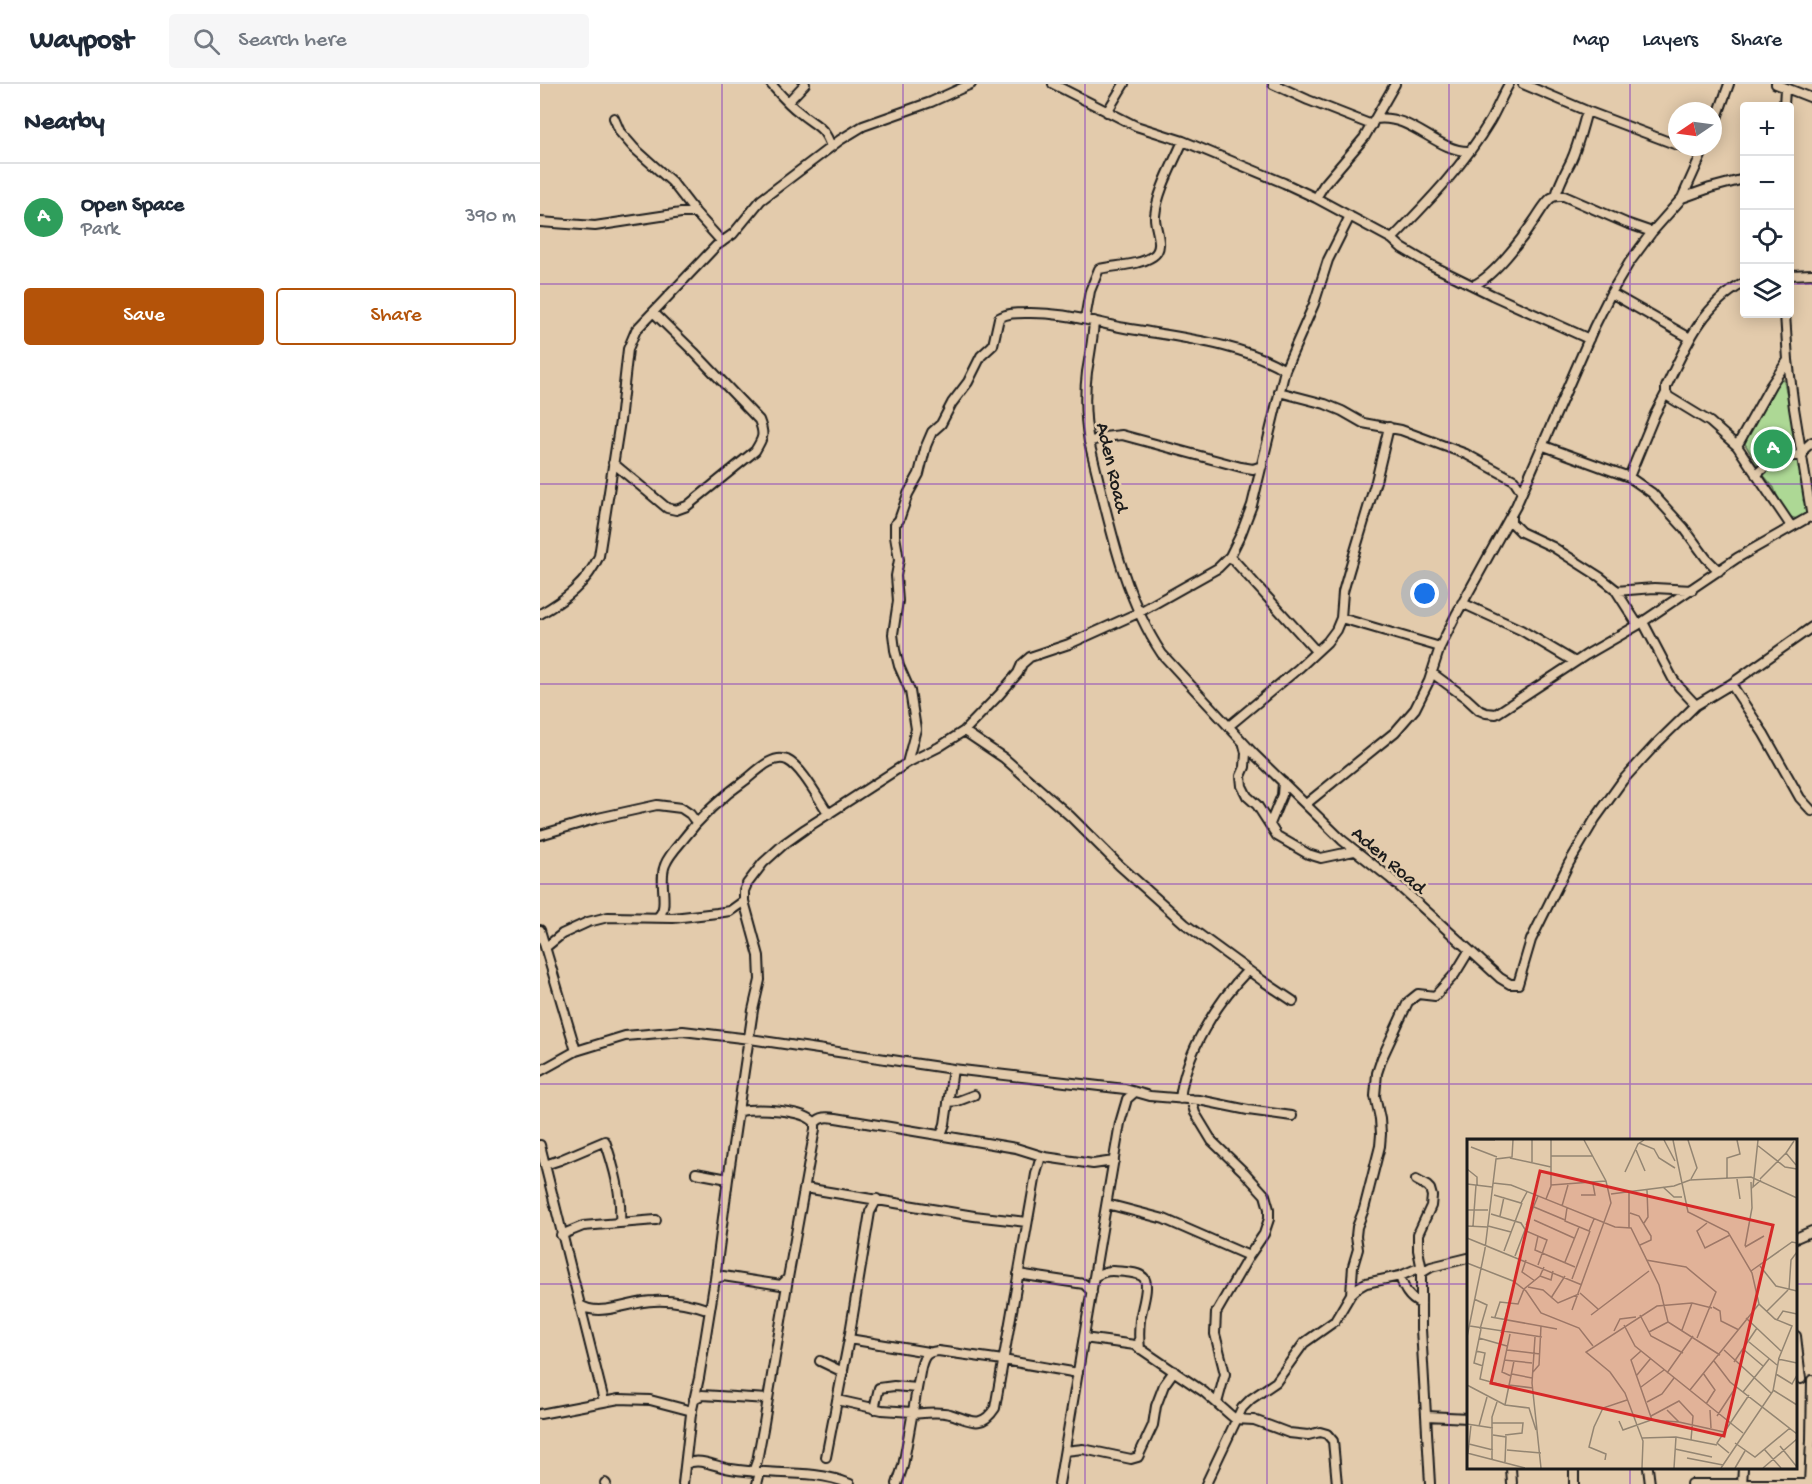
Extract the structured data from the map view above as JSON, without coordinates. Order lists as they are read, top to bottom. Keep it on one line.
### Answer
{"streets":{"street":["Aden Road"]},"north":"left","page":{"header":"Waypost","search":"Search here","nav":["Map","Layers","Share"],"heading":"Nearby","map_buttons":["+","−"],"list":[{"mark":"A","name":"Open Space","note":"Park","value":"390 m"}],"buttons":["Save","Share"],"pins":"A"}}
